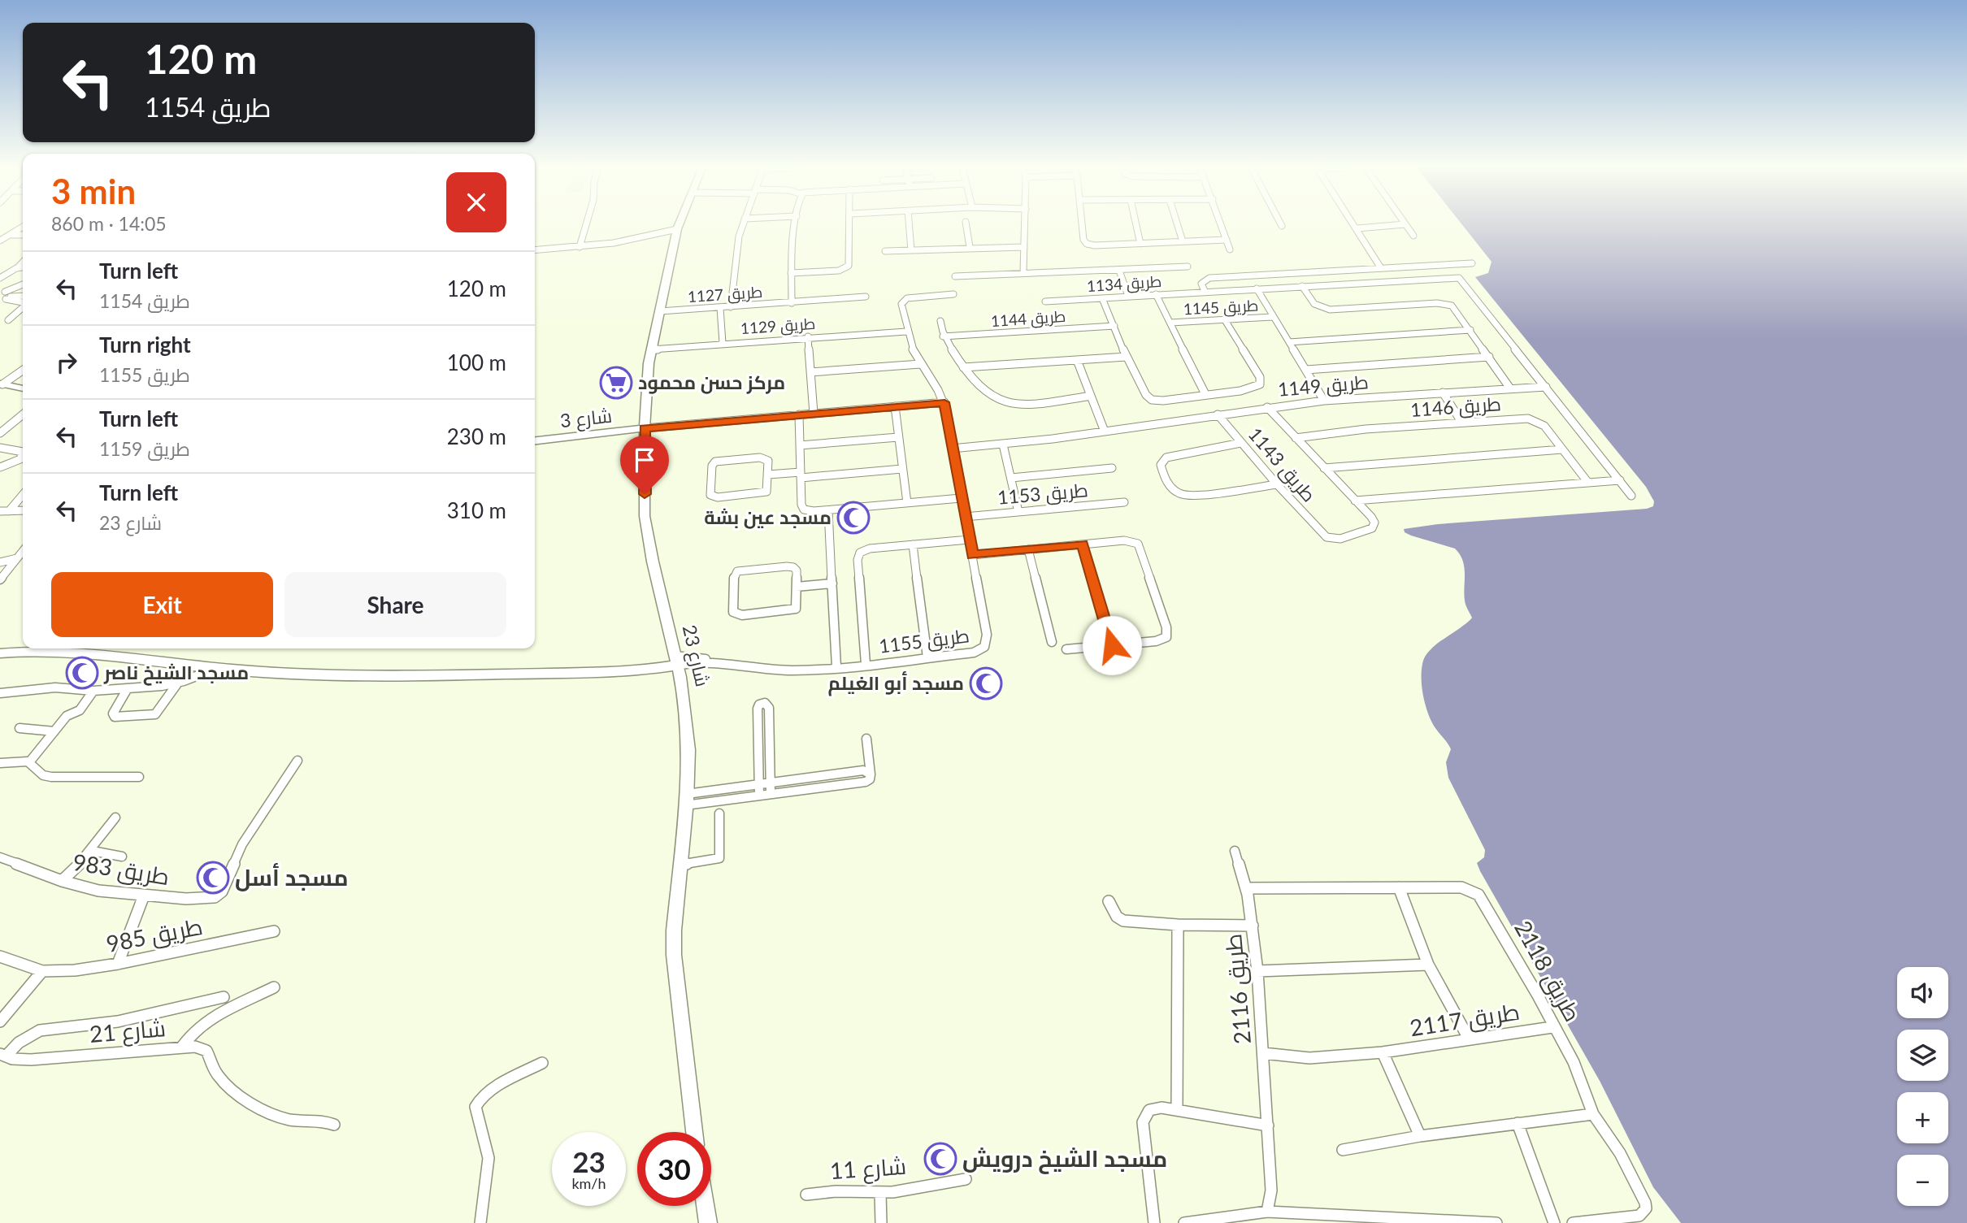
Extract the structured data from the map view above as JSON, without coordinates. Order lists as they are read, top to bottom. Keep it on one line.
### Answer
{"streets":{"street":["طريق 1134","طريق 1127","طريق 1145","طريق 1144","طريق 1129","طريق 1149","طريق 1146","شارع 3","طريق 1143","طريق 1153","طريق 1155","شارع 23","طريق 983","طريق 985","طريق 2118","طريق 2116","طريق 2117","شارع 21","شارع 11"]},"crossings":[["طريق 1134","طريق 1145"],["طريق 1134","طريق 1149"],["طريق 1127","شارع 23"],["طريق 1129","طريق 1155"],["طريق 1129","شارع 23"],["طريق 1149","طريق 1143"],["طريق 1149","طريق 1155"],["شارع 3","شارع 23"],["طريق 1153","طريق 1155"],["طريق 1155","شارع 23"],["طريق 2118","طريق 2116"],["طريق 2118","طريق 2117"],["طريق 2116","طريق 2117"]],"places":{"supermarket":["مركز حسن محمود"],"mosque":["مسجد عين بشة","مسجد الشيخ ناصر","مسجد أبو الغيلم","مسجد أسل","مسجد الشيخ درويش"]},"page":{"turn":["120 m","طريق 1154"],"heading":["3 min","860 m · 14:05"],"list":[{"name":"Turn left","note":"طريق 1154","value":"120 m"},{"name":"Turn right","note":"طريق 1155","value":"100 m"},{"name":"Turn left","note":"طريق 1159","value":"230 m"},{"name":"Turn left","note":"شارع 23","value":"310 m"}],"buttons":["Exit","Share"],"map_buttons":["+","−"],"speed":"23 km/h","limit":"30"}}
